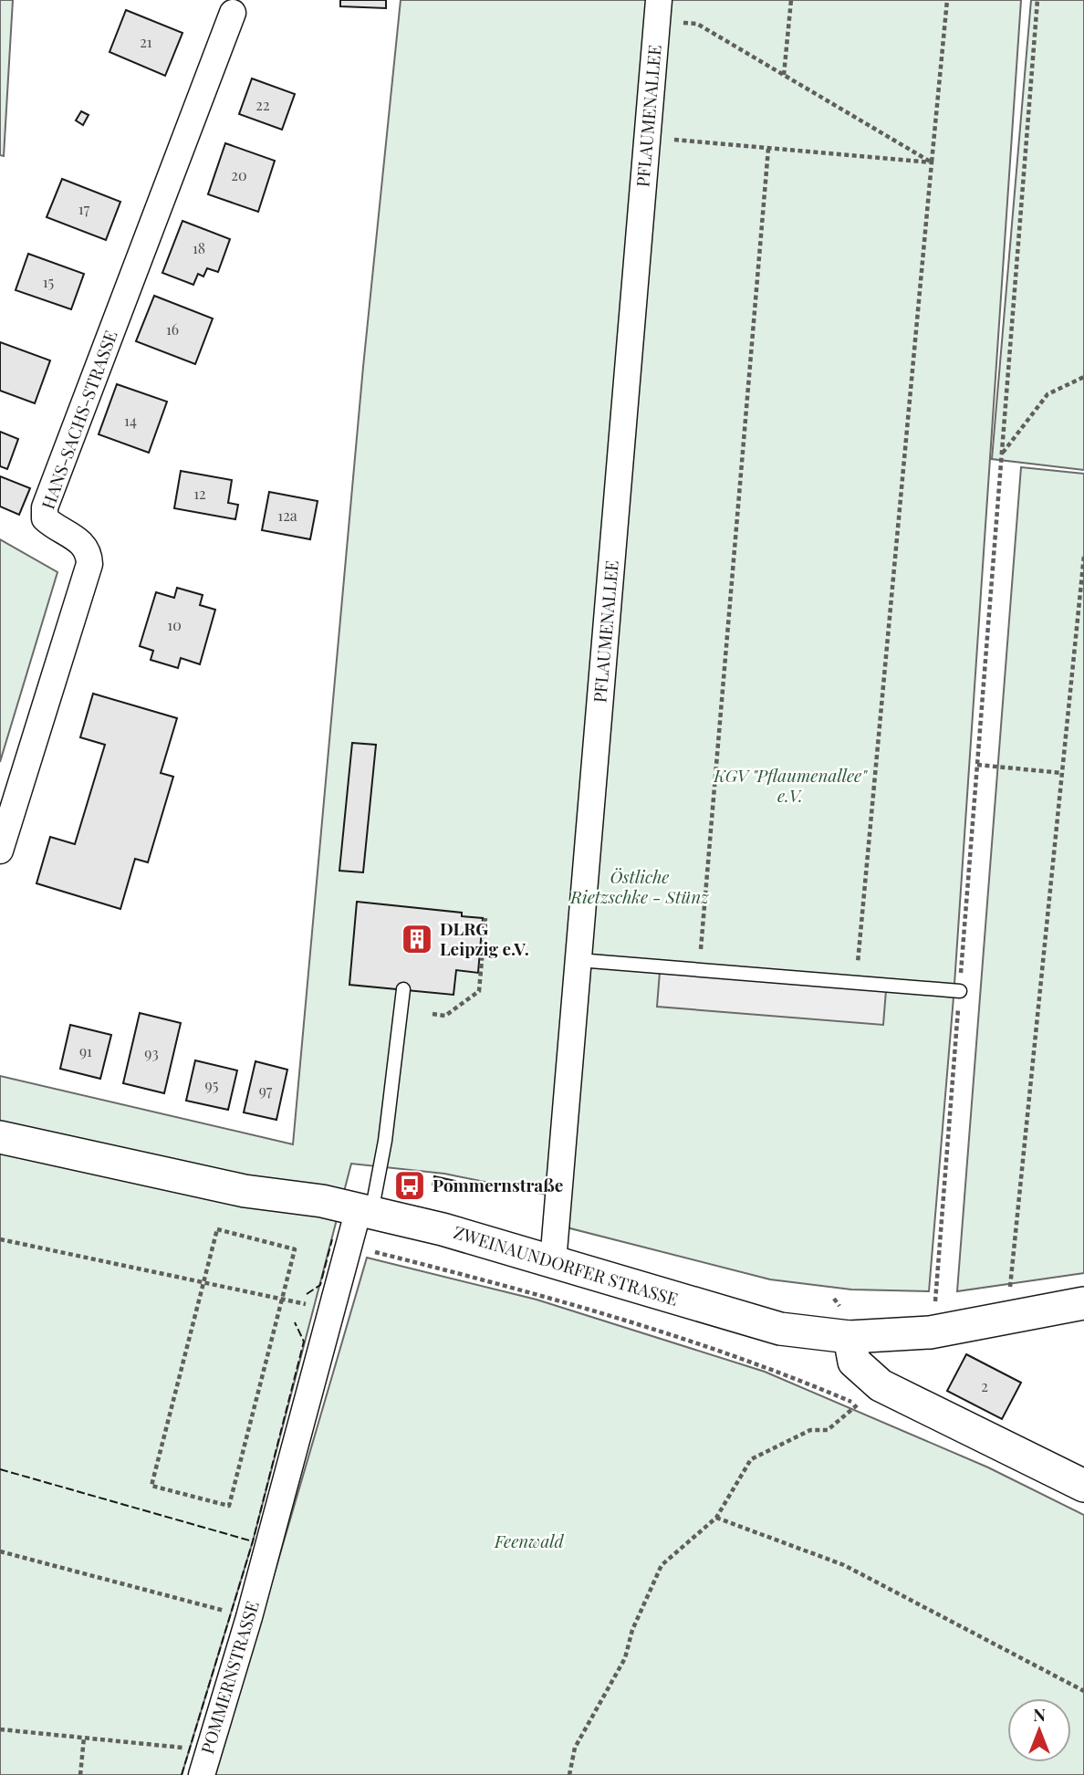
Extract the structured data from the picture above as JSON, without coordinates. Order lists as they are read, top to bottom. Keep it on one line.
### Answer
{"streets":{"street":["PFLAUMENALLEE","HANS-SACHS-STRASSE","ZWEINAUNDORFER STRASSE","POMMERNSTRASSE"]},"crossings":[["PFLAUMENALLEE","ZWEINAUNDORFER STRASSE"],["ZWEINAUNDORFER STRASSE","POMMERNSTRASSE"]],"parks":["KGV \"Pflaumenallee\" e.V.","Östliche Rietzschke - Stünz","Feenwald"],"places":{"building":["DLRG Leipzig e.V."],"bus stop":["Pommernstraße"]},"house_numbers":["21","22","20","17","18","15","16","14","12","12a","10","91","93","95","97","2"],"north":"top"}
